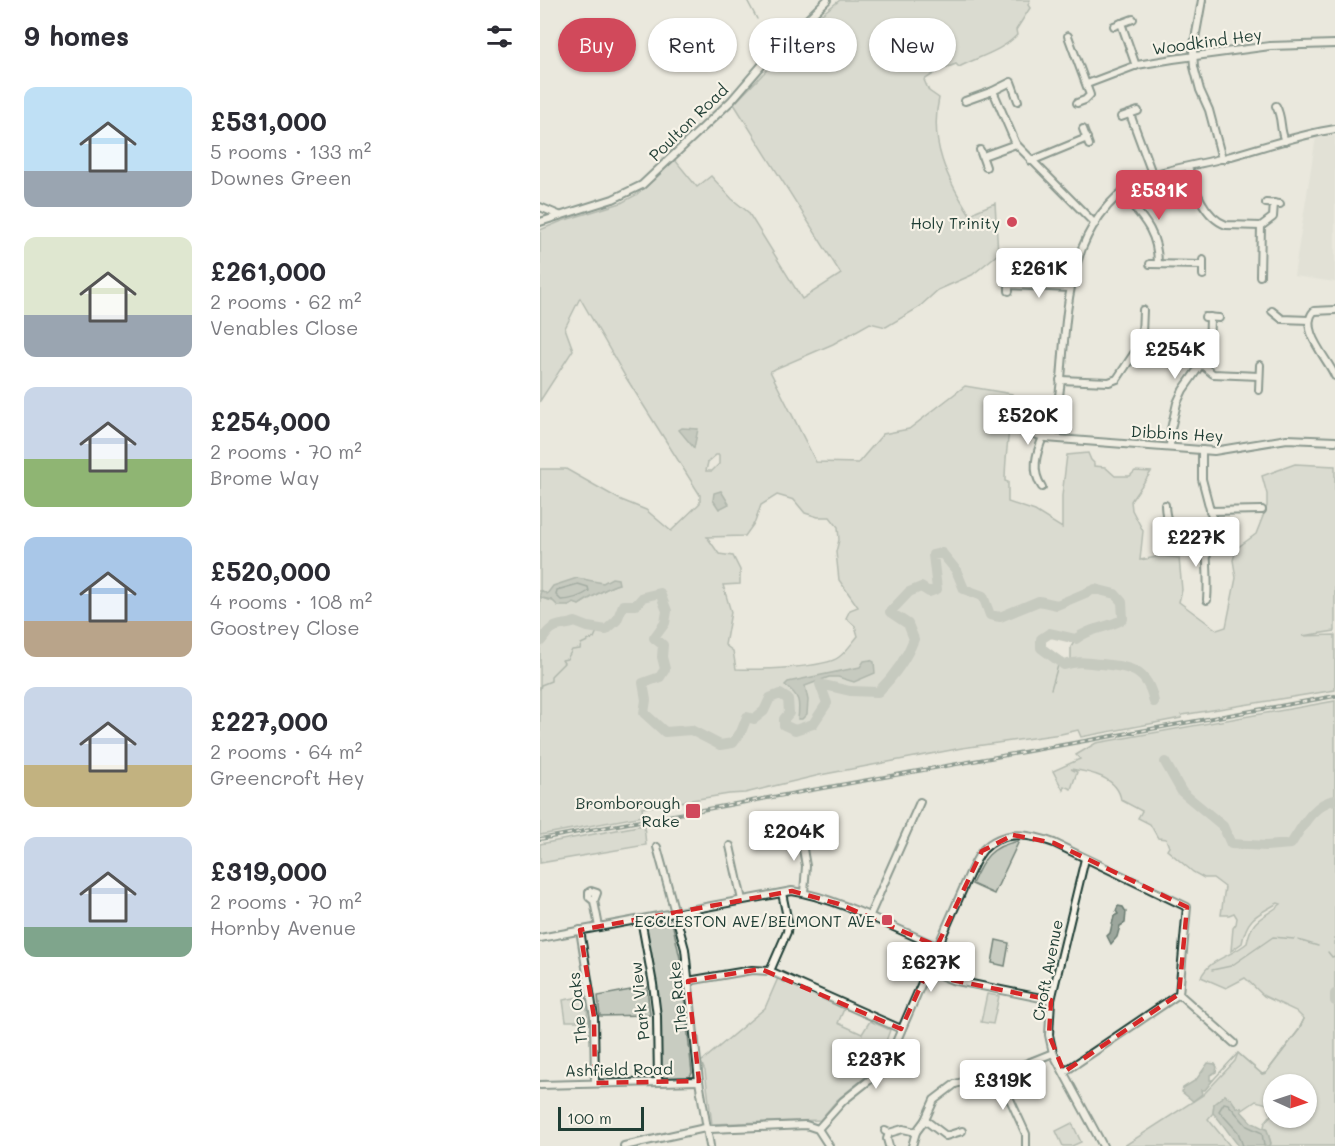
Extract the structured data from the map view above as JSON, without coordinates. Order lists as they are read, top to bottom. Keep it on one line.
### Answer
{"streets":{"street":["Woodkind Hey","Poulton Road","Dibbins Hey","Croft Avenue","The Rake","Park View","The Oaks","Ashfield Road"]},"crossings":[["The Rake","Ashfield Road"],["Park View","Ashfield Road"],["The Oaks","Ashfield Road"]],"places":{"other":["Holy Trinity"],"transit":["Bromborough Rake","ECCLESTON AVE/BELMONT AVE"]},"scale_bar":"100 m","north":"right","page":{"heading":"9 homes","chip":["Buy","Rent","Filters","New"],"list":[{"name":"£531,000","note":"5 rooms · 133 m² · Downes Green"},{"name":"£261,000","note":"2 rooms · 62 m² · Venables Close"},{"name":"£254,000","note":"2 rooms · 70 m² · Brome Way"},{"name":"£520,000","note":"4 rooms · 108 m² · Goostrey Close"},{"name":"£227,000","note":"2 rooms · 64 m² · Greencroft Hey"},{"name":"£319,000","note":"2 rooms · 70 m² · Hornby Avenue"}],"price":["£531K","£261K","£254K","£520K","£227K","£204K","£627K","£237K","£319K"],"scale":"100 m"}}
